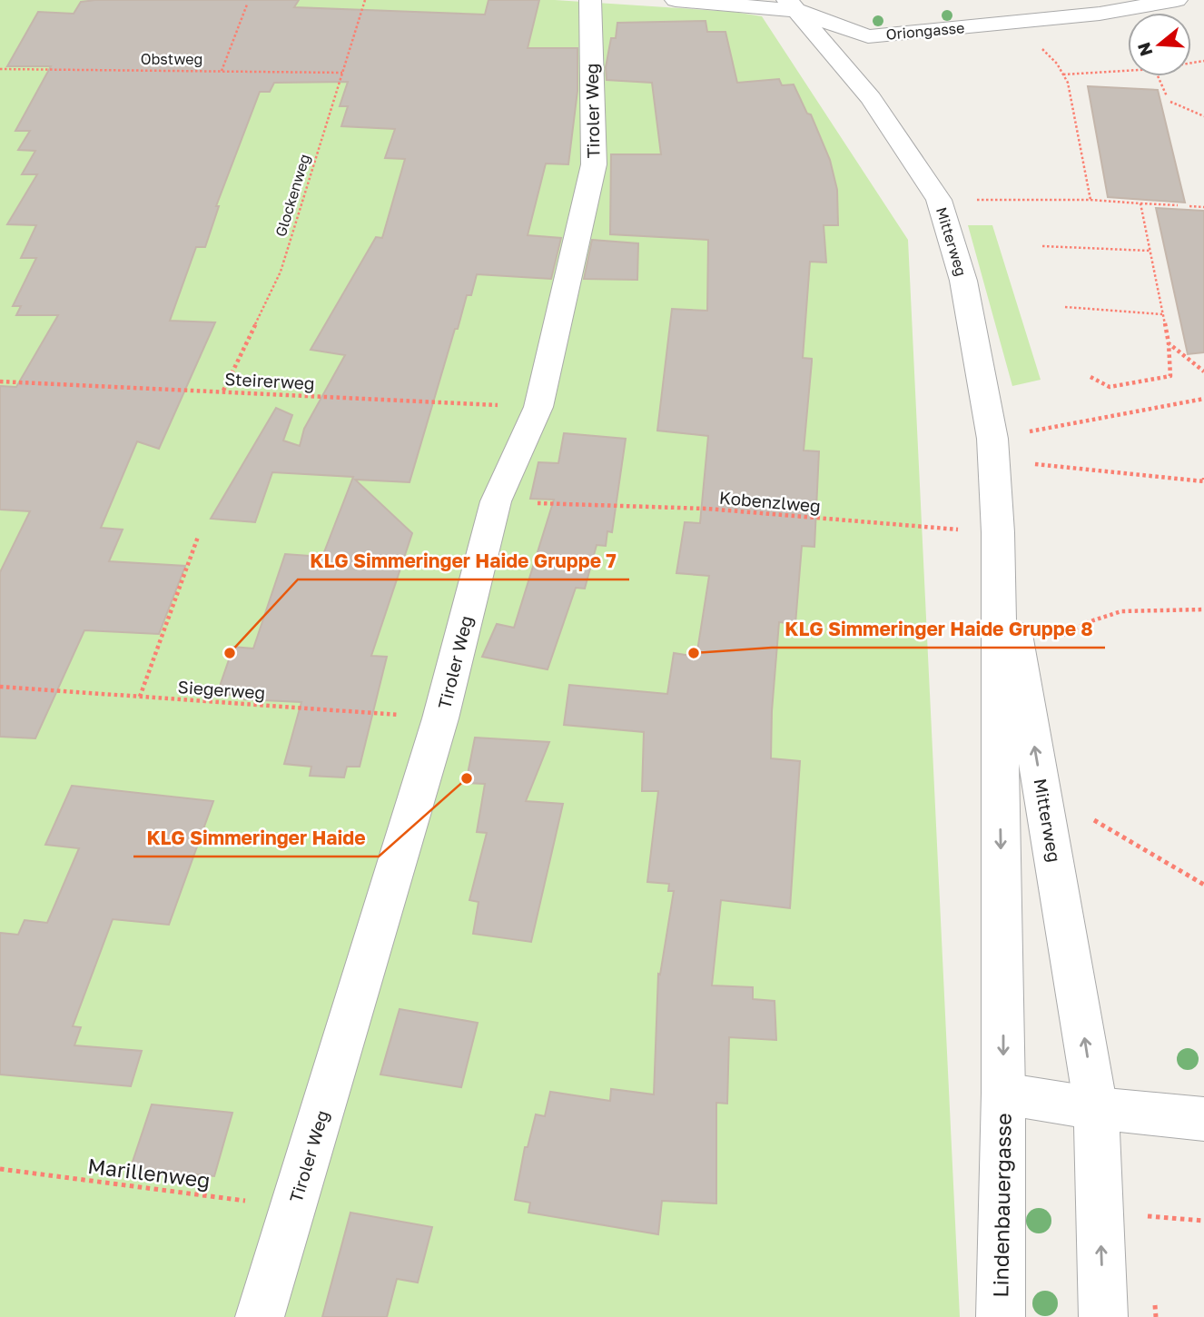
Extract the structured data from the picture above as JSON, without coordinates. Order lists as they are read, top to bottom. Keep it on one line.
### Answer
{"streets":{"street":["Oriongasse","Tiroler Weg","Mitterweg","Lindenbauergasse"],"path":["Obstweg","Glockenweg","Steirerweg","Kobenzlweg","Siegerweg","Marillenweg"]},"crossings":[["Oriongasse","Mitterweg"],["Obstweg","Glockenweg"],["Tiroler Weg","Steirerweg"],["Tiroler Weg","Kobenzlweg"],["Tiroler Weg","Siegerweg"],["Tiroler Weg","Marillenweg"],["Glockenweg","Steirerweg"],["Mitterweg","Kobenzlweg"],["Mitterweg","Lindenbauergasse"]],"places":["KLG Simmeringer Haide Gruppe 7","KLG Simmeringer Haide Gruppe 8","KLG Simmeringer Haide"],"north":"left"}
